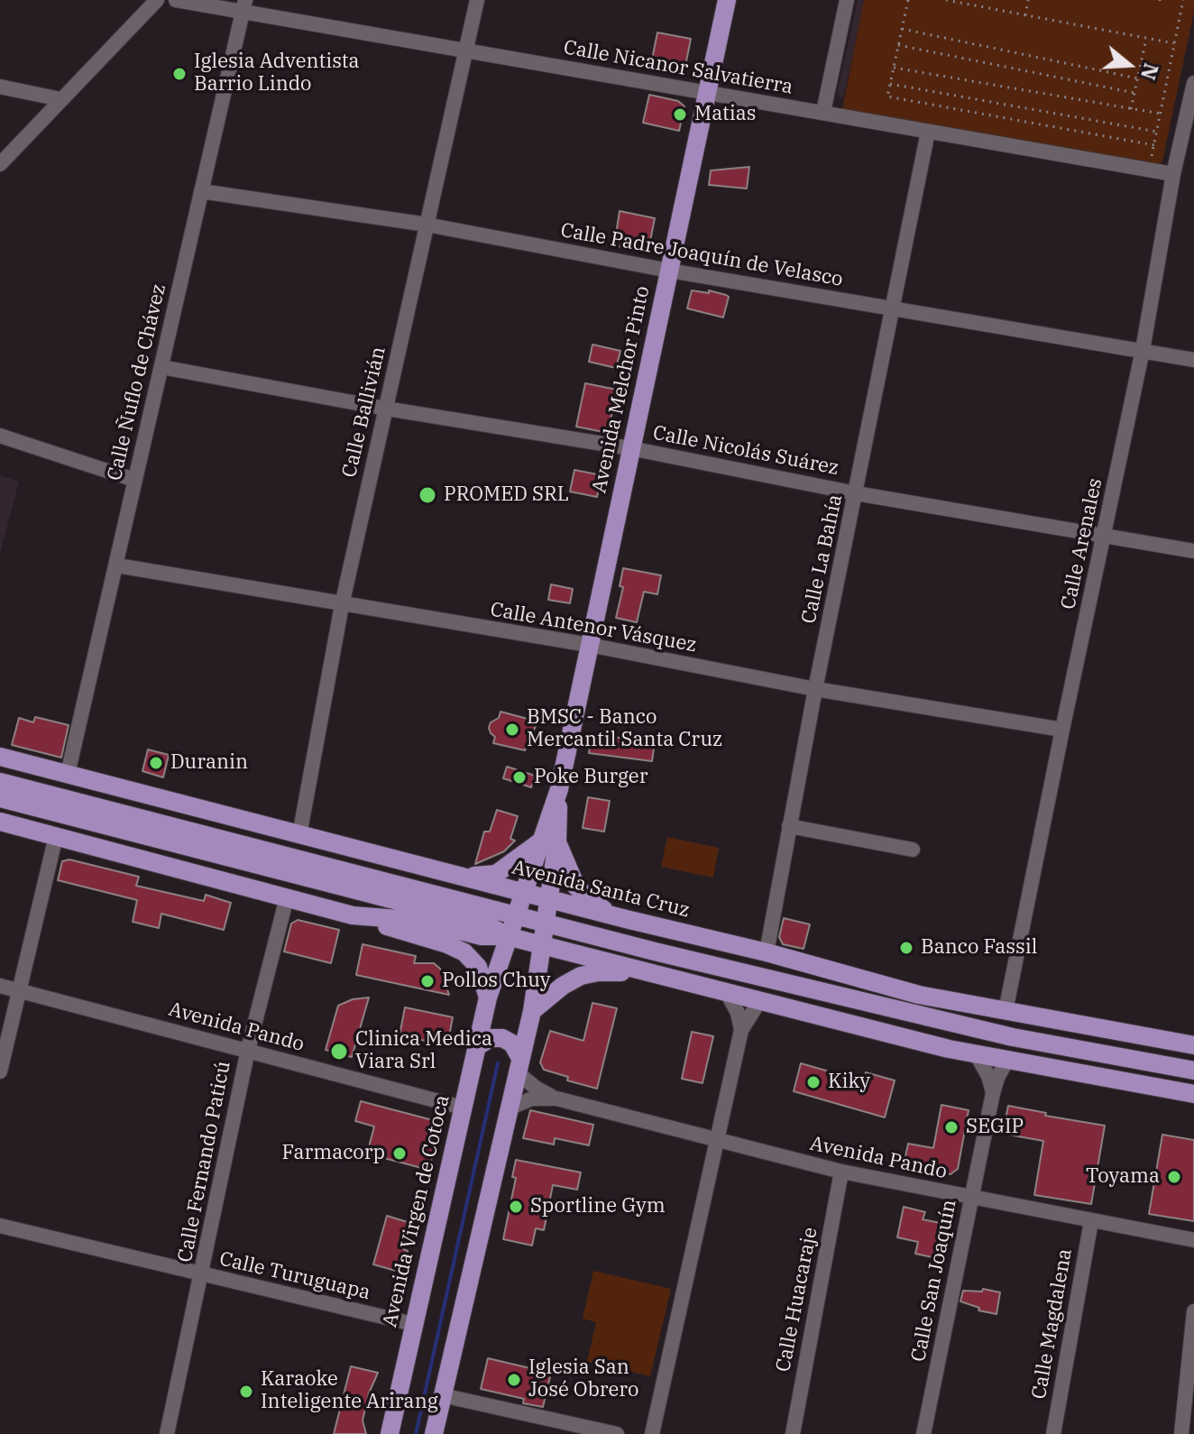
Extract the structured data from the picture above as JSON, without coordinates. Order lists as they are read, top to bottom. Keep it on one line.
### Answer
{"streets":{"main road":["Avenida Melchor Pinto","Avenida Santa Cruz","Avenida Virgen de Cotoca"],"street":["Calle Nicanor Salvatierra","Calle Padre Joaquín de Velasco","Calle Ñuflo de Chávez","Calle Ballivián","Calle Nicolás Suárez","Calle Arenales","Calle La Bahía","Calle Antenor Vásquez","Avenida Pando","Calle Fernando Paticú","Calle Turuguapa","Calle San Joaquín","Calle Huacaraje","Calle Magdalena"]},"crossings":[["Calle Nicanor Salvatierra","Calle Ñuflo de Chávez"],["Calle Nicanor Salvatierra","Avenida Melchor Pinto"],["Calle Nicanor Salvatierra","Calle Ballivián"],["Calle Nicanor Salvatierra","Calle Arenales"],["Calle Nicanor Salvatierra","Calle La Bahía"],["Calle Padre Joaquín de Velasco","Calle Ñuflo de Chávez"],["Calle Padre Joaquín de Velasco","Avenida Melchor Pinto"],["Calle Padre Joaquín de Velasco","Calle Ballivián"],["Calle Padre Joaquín de Velasco","Calle Arenales"],["Calle Padre Joaquín de Velasco","Calle La Bahía"],["Calle Ñuflo de Chávez","Calle Nicolás Suárez"],["Calle Ñuflo de Chávez","Calle Antenor Vásquez"],["Calle Ñuflo de Chávez","Avenida Santa Cruz"],["Avenida Melchor Pinto","Calle Nicolás Suárez"],["Avenida Melchor Pinto","Calle Antenor Vásquez"],["Avenida Melchor Pinto","Avenida Santa Cruz"],["Avenida Melchor Pinto","Avenida Virgen de Cotoca"],["Calle Ballivián","Calle Nicolás Suárez"],["Calle Ballivián","Calle Antenor Vásquez"],["Calle Ballivián","Avenida Santa Cruz"],["Calle Nicolás Suárez","Calle Arenales"],["Calle Nicolás Suárez","Calle La Bahía"],["Calle Arenales","Calle Antenor Vásquez"],["Calle Arenales","Avenida Santa Cruz"],["Calle La Bahía","Calle Antenor Vásquez"],["Calle La Bahía","Avenida Santa Cruz"],["Avenida Pando","Calle Fernando Paticú"],["Avenida Pando","Avenida Virgen de Cotoca"],["Avenida Pando","Calle San Joaquín"],["Avenida Pando","Calle Huacaraje"],["Avenida Pando","Calle Magdalena"],["Calle Fernando Paticú","Calle Turuguapa"],["Avenida Virgen de Cotoca","Calle Turuguapa"]],"places":["Iglesia Adventista Barrio Lindo","Matias","PROMED SRL","BMSC - Banco Mercantil Santa Cruz","Duranin","Poke Burger","Banco Fassil","Pollos Chuy","Clinica Medica Viara Srl","Kiky","SEGIP","Farmacorp","Toyama","Sportline Gym","Iglesia San José Obrero","Karaoke Inteligente Arirang"],"north":"right"}
